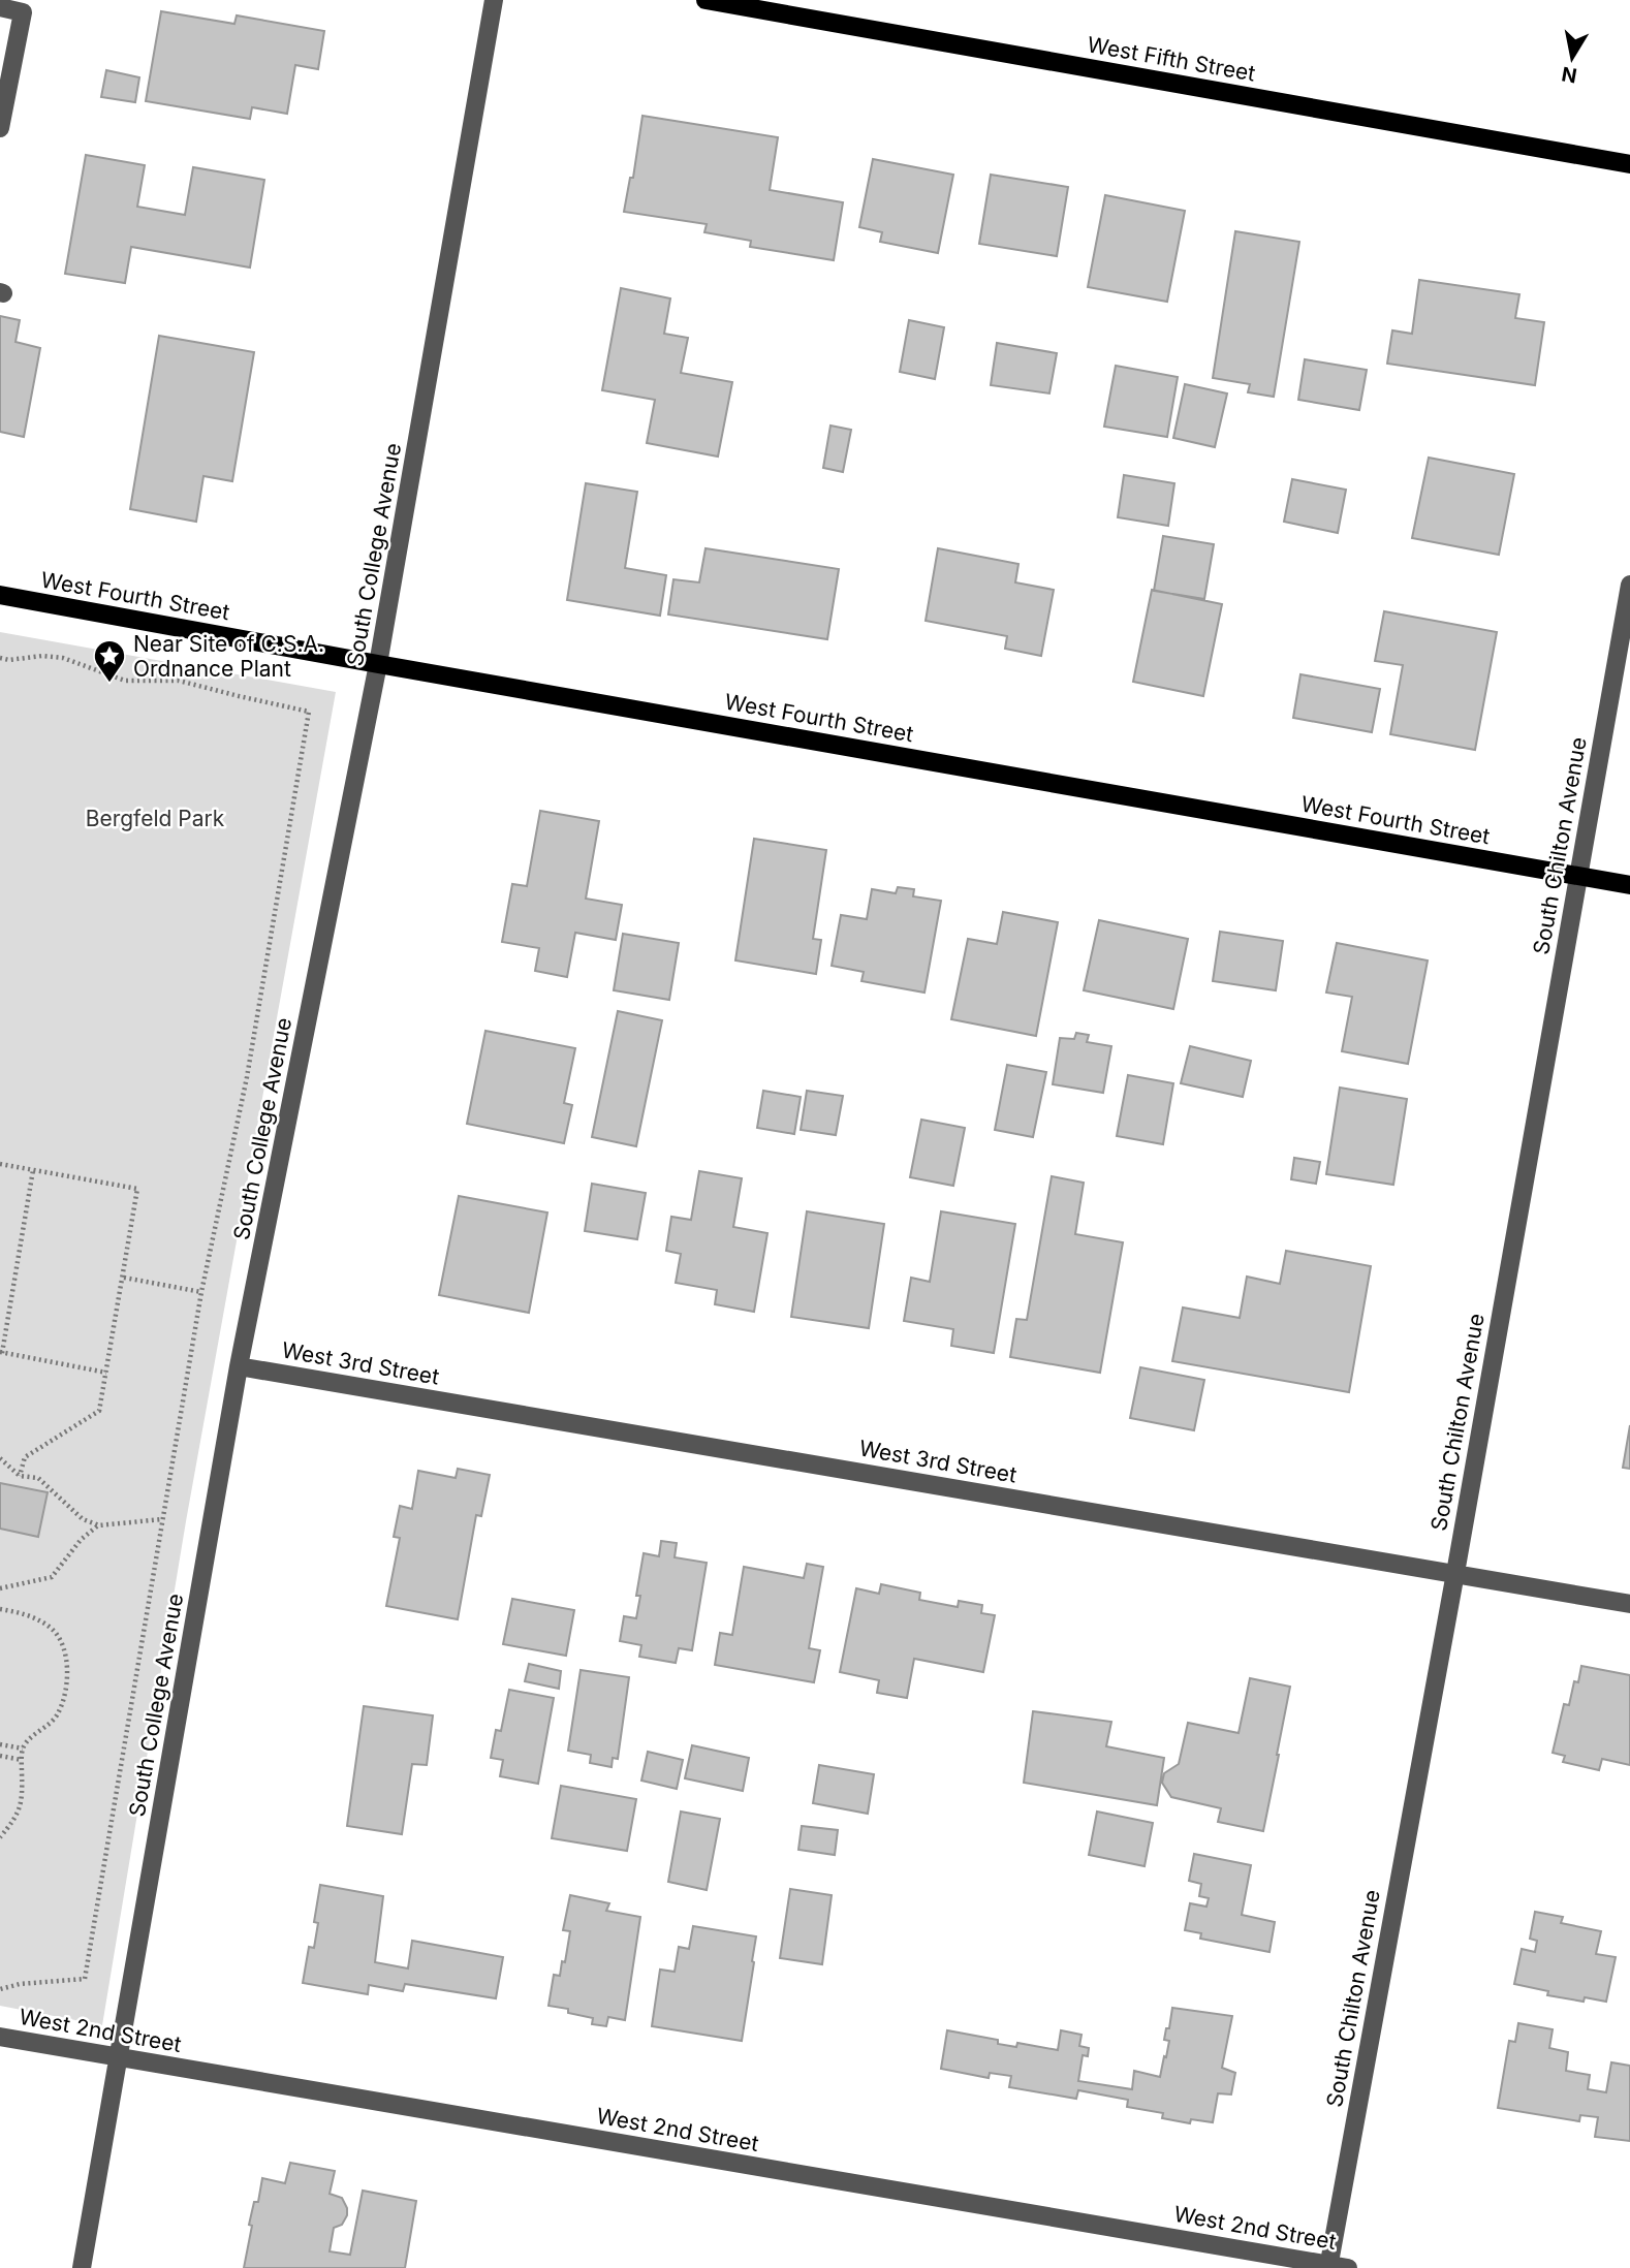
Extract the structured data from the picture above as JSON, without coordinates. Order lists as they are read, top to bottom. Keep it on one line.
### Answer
{"streets":{"main road":["West Fifth Street","West Fourth Street"],"street":["South College Avenue","South Chilton Avenue","West 3rd Street","West 2nd Street"]},"crossings":[["South College Avenue","West Fourth Street"],["South College Avenue","West 3rd Street"],["South College Avenue","West 2nd Street"],["West Fourth Street","South Chilton Avenue"],["South Chilton Avenue","West 3rd Street"],["South Chilton Avenue","West 2nd Street"]],"parks":["Bergfeld Park"],"places":{"place":["Near Site of C.S.A. Ordnance Plant"]},"north":"bottom"}
